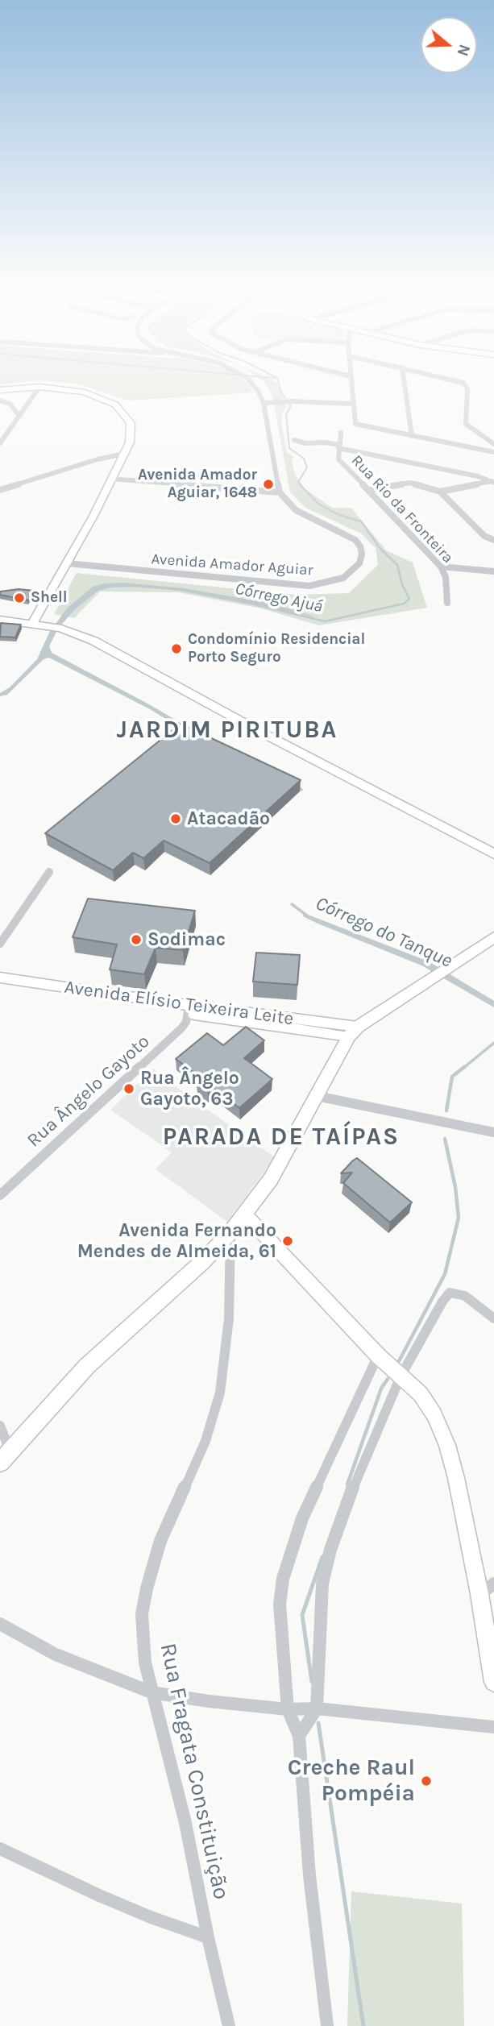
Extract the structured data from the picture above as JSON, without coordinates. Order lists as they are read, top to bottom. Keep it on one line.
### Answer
{"streets":{"street":["Rua Rio da Fronteira","Avenida Amador Aguiar","Avenida Elísio Teixeira Leite","Rua Ângelo Gayoto","Rua Fragata Constituição"]},"crossings":[["Avenida Elísio Teixeira Leite","Rua Ângelo Gayoto"]],"districts":["JARDIM PIRITUBA","PARADA DE TAÍPAS"],"water":["Córrego Ajuá","Córrego do Tanque"],"places":["Avenida Amador Aguiar, 1648","Shell","Condomínio Residencial Porto Seguro","Atacadão","Sodimac","Rua Ângelo Gayoto, 63","Avenida Fernando Mendes de Almeida, 61","Creche Raul Pompéia"],"north":"right"}
